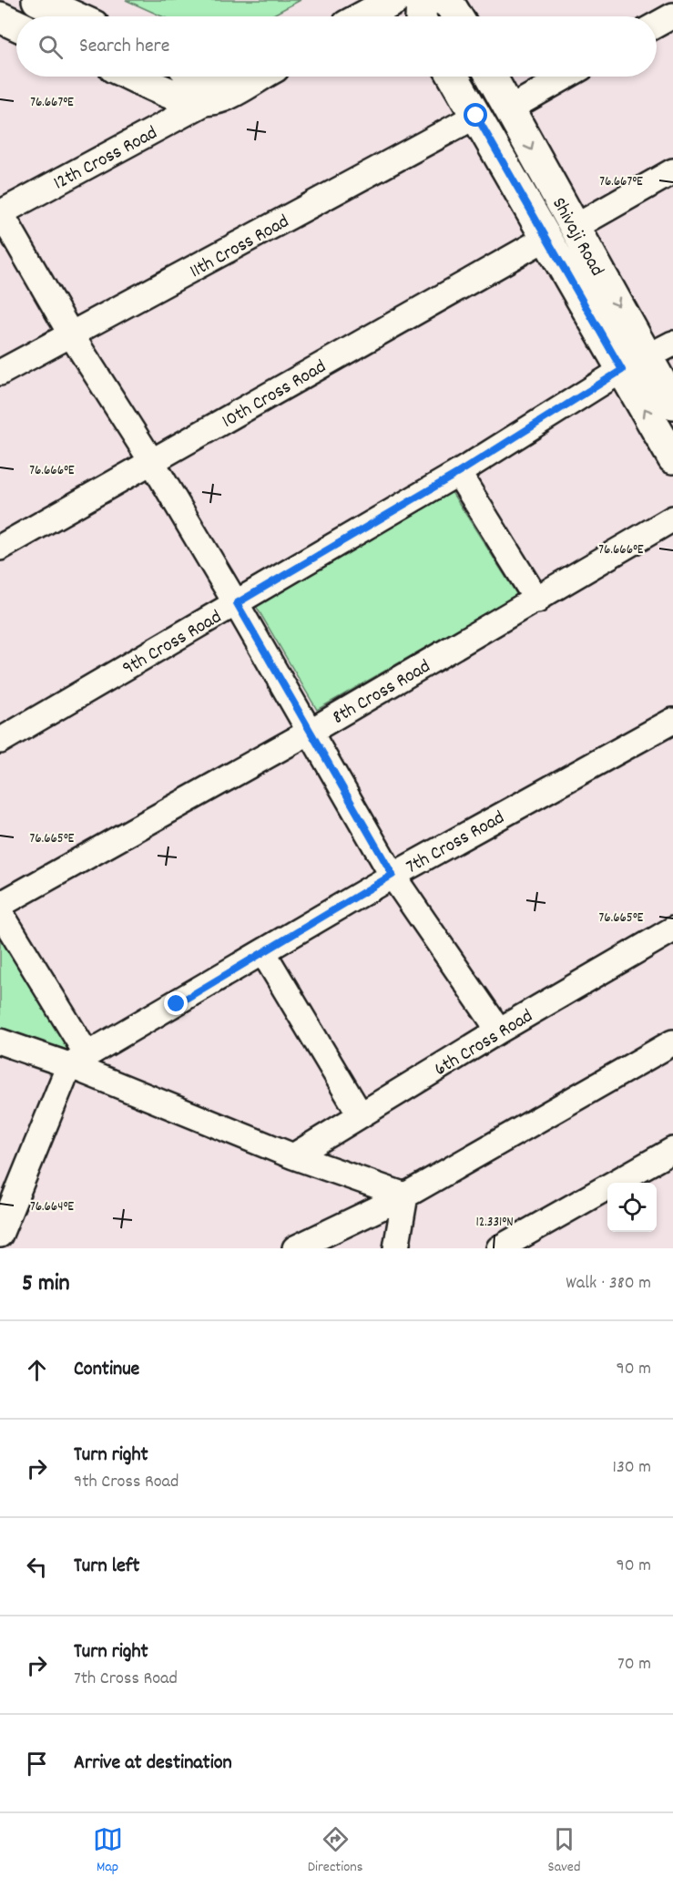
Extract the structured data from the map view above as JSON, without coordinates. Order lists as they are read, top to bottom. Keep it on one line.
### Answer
{"streets":{"street":["12th Cross Road","Shivaji Road","11th Cross Road","10th Cross Road","9th Cross Road","8th Cross Road","7th Cross Road","6th Cross Road"]},"crossings":[["Shivaji Road","9th Cross Road"]],"page":{"search":"Search here","heading":["5 min","Walk · 380 m"],"list":[["Continue","90 m"],["Turn right","9th Cross Road","130 m"],["Turn left","90 m"],["Turn right","7th Cross Road","70 m"],"Arrive at destination"],"nav":["Map","Directions","Saved"]},"coordinates":["76.667°E","76.666°E","76.665°E","76.664°E","12.331°N"]}
